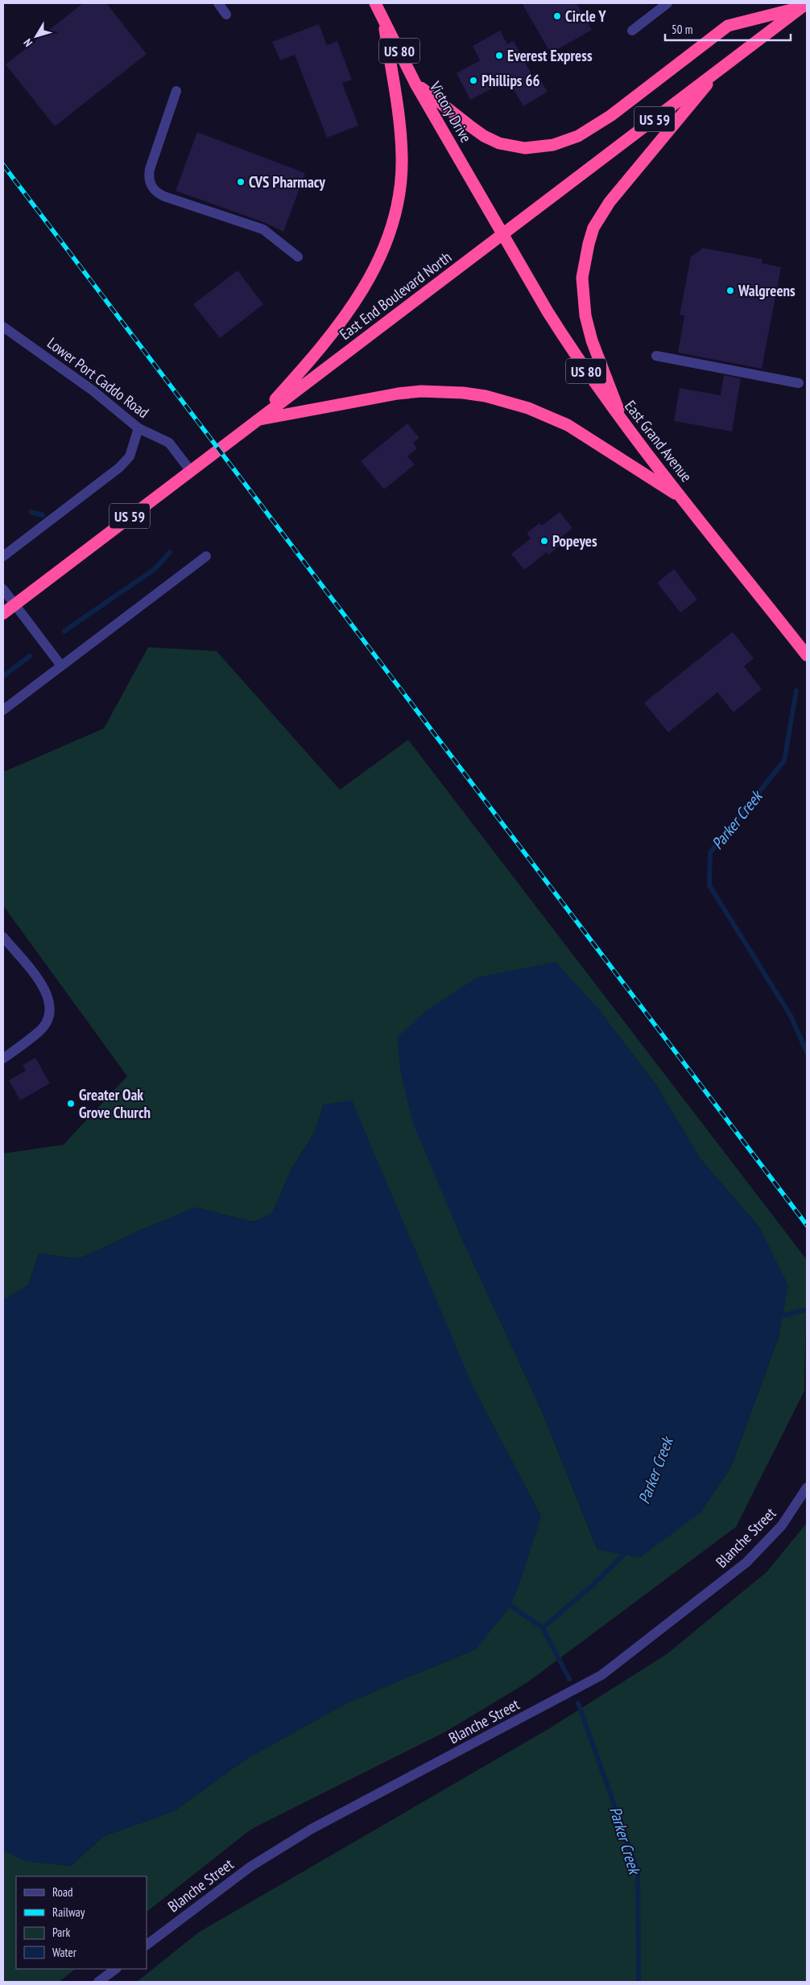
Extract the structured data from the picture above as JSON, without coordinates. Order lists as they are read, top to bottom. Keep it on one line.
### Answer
{"streets":{"highway":["US 80","Victory Drive","US 59","East End Boulevard North","East Grand Avenue"],"street":["Lower Port Caddo Road","Blanche Street"]},"crossings":[["Victory Drive","East End Boulevard North"],["Victory Drive","East Grand Avenue"],["East End Boulevard North","Lower Port Caddo Road"],["East End Boulevard North","East Grand Avenue"]],"water":["Parker Creek"],"places":["Circle Y","Everest Express","Phillips 66","CVS Pharmacy","Walgreens","Popeyes","Greater Oak Grove Church"],"legend":["Road","Railway","Park","Water"],"scale_bar":"50 m","north":"bottom left"}
